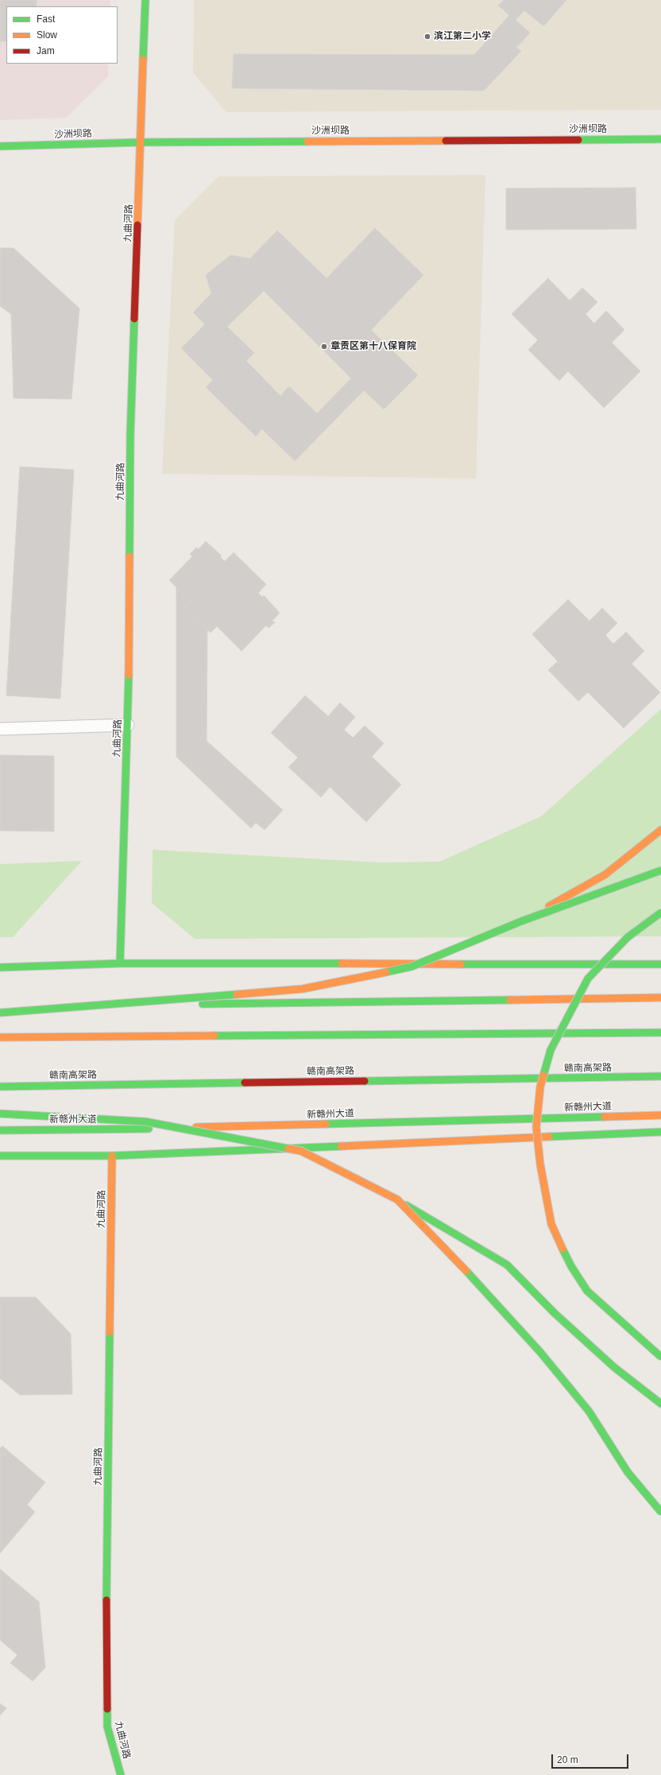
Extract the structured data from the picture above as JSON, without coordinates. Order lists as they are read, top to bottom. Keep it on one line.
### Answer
{"streets":{"main road":["沙洲坝路","九曲河路","赣南高架路","新赣州大道"]},"crossings":[["沙洲坝路","九曲河路"]],"places":["滨江第二小学","章贡区第十八保育院"],"legend":["Fast","Slow","Jam"],"scale_bar":"20 m"}
